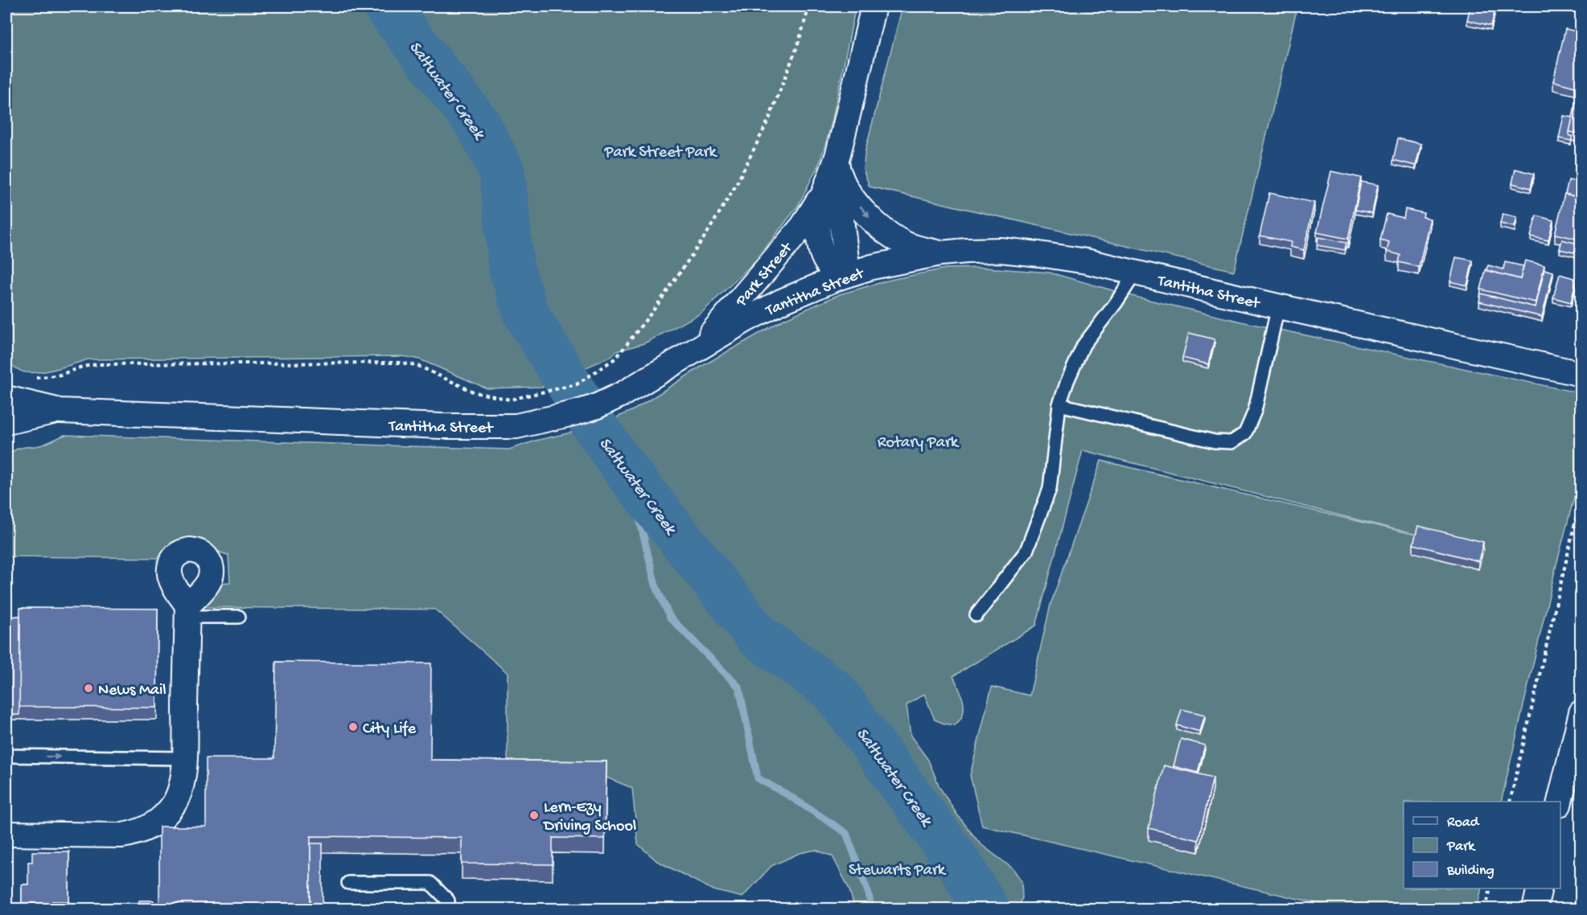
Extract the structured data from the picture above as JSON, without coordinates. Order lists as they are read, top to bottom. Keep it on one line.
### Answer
{"streets":{"street":["Park Street","Tantitha Street"]},"crossings":[["Park Street","Tantitha Street"]],"water":["Saltwater Creek"],"parks":["Park Street Park","Rotary Park","Stewarts Park"],"places":["News Mail","City Life","Lern-Ezy Driving School"],"legend":["Road","Park","Building"]}
